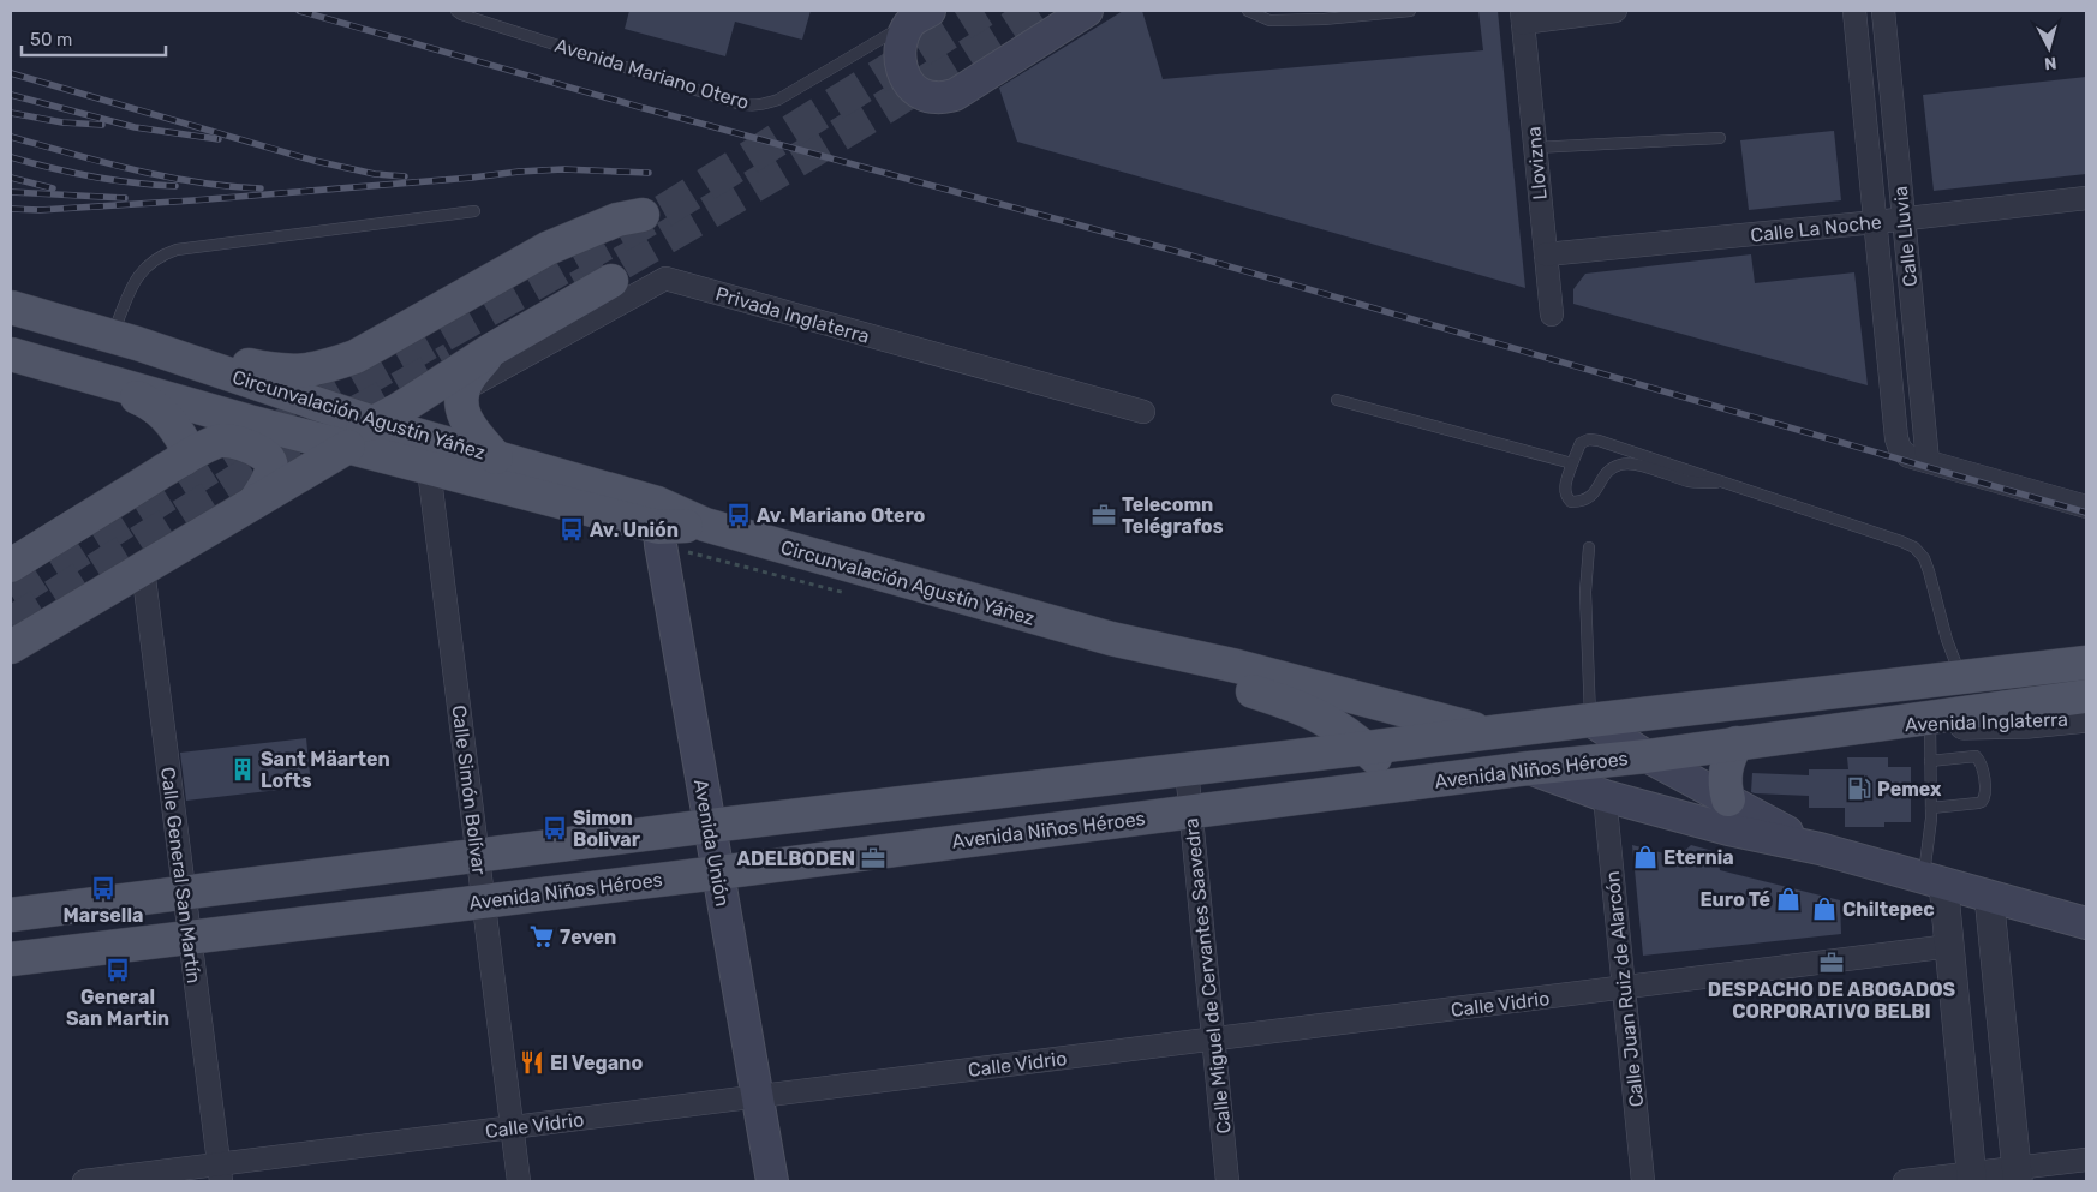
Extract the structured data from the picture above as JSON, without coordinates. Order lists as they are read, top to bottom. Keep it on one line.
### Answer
{"streets":{"main road":["Circunvalación Agustín Yáñez","Avenida Niños Héroes","Avenida Unión"],"street":["Llovizna","Calle La Noche","Calle Lluvia","Privada Inglaterra","Avenida Inglaterra","Calle Simón Bolívar","Calle General San Martín","Calle Miguel de Cervantes Saavedra","Calle Juan Ruiz de Alarcón","Calle Vidrio"],"lane":["Avenida Mariano Otero"]},"crossings":[["Llovizna","Calle La Noche"],["Calle La Noche","Calle Lluvia"],["Circunvalación Agustín Yáñez","Avenida Niños Héroes"],["Circunvalación Agustín Yáñez","Calle Simón Bolívar"],["Circunvalación Agustín Yáñez","Avenida Unión"],["Avenida Inglaterra","Avenida Niños Héroes"],["Avenida Niños Héroes","Calle Simón Bolívar"],["Avenida Niños Héroes","Avenida Unión"],["Avenida Niños Héroes","Calle General San Martín"],["Avenida Niños Héroes","Calle Miguel de Cervantes Saavedra"],["Calle Simón Bolívar","Calle Vidrio"],["Avenida Unión","Calle Vidrio"],["Calle General San Martín","Calle Vidrio"],["Calle Miguel de Cervantes Saavedra","Calle Vidrio"],["Calle Juan Ruiz de Alarcón","Calle Vidrio"]],"places":{"bus stop":["Av. Mariano Otero","Av. Unión","Simon Bolivar","Marsella","General San Martin"],"office":["Telecomn Telégrafos","ADELBODEN","DESPACHO DE ABOGADOS CORPORATIVO BELBI"],"building":["Sant Mäarten Lofts"],"fuel station":["Pemex"],"shop":["Eternia","Euro Té","Chiltepec"],"supermarket":["7even"],"restaurant":["El Vegano"]},"scale_bar":"50 m","north":"bottom"}
